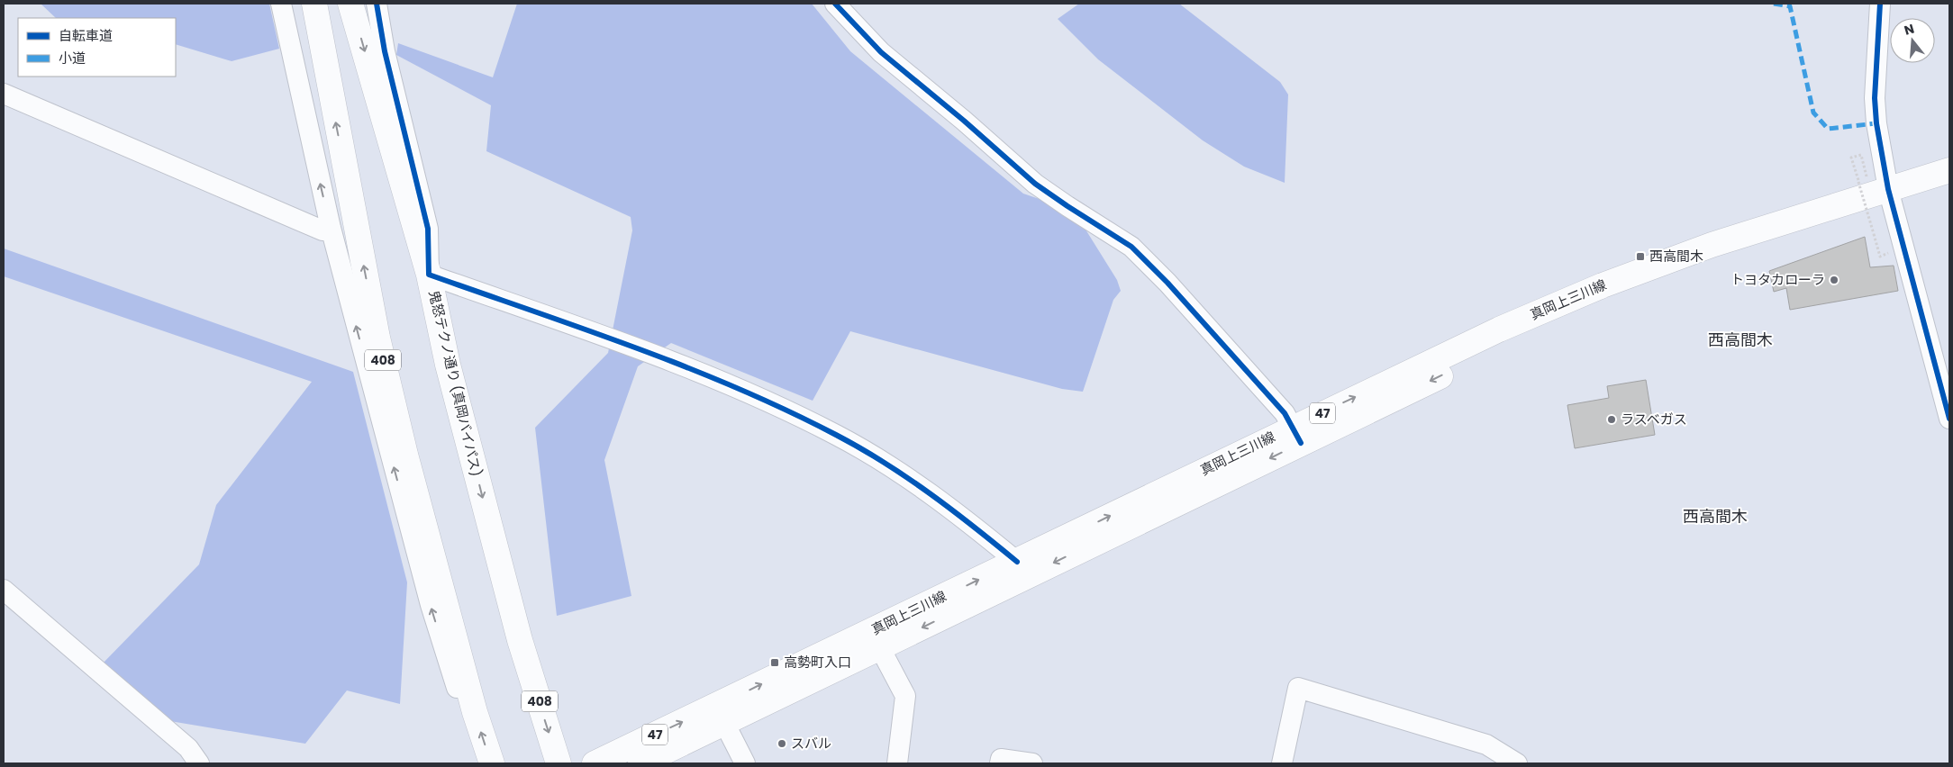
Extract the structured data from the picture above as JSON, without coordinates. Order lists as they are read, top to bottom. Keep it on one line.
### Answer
{"streets":{"main road":["真岡上三川線","408","鬼怒テクノ通り (真岡バイパス)","47"]},"districts":["西高間木","西高間木"],"places":{"transit":["西高間木","高勢町入口"],"other":["トヨタカローラ","ラスベガス","スバル"]},"legend":["自転車道","小道"],"north":"top"}
